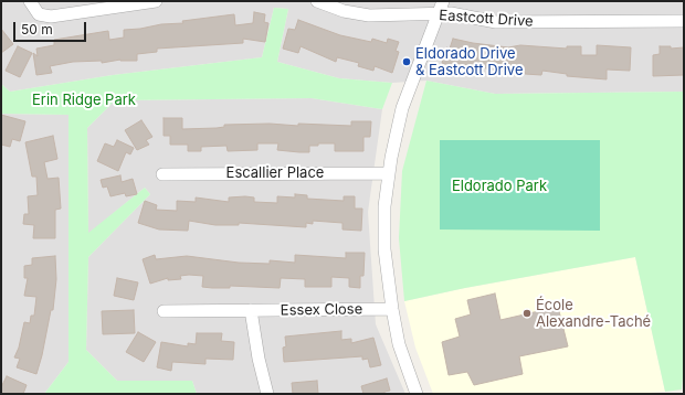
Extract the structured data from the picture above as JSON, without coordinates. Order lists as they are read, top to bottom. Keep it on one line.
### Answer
{"streets":{"street":["Eastcott Drive","Escallier Place","Essex Close"]},"parks":["Erin Ridge Park","Eldorado Park"],"places":["Eldorado Drive & Eastcott Drive","École Alexandre-Taché"],"scale_bar":"50 m"}
